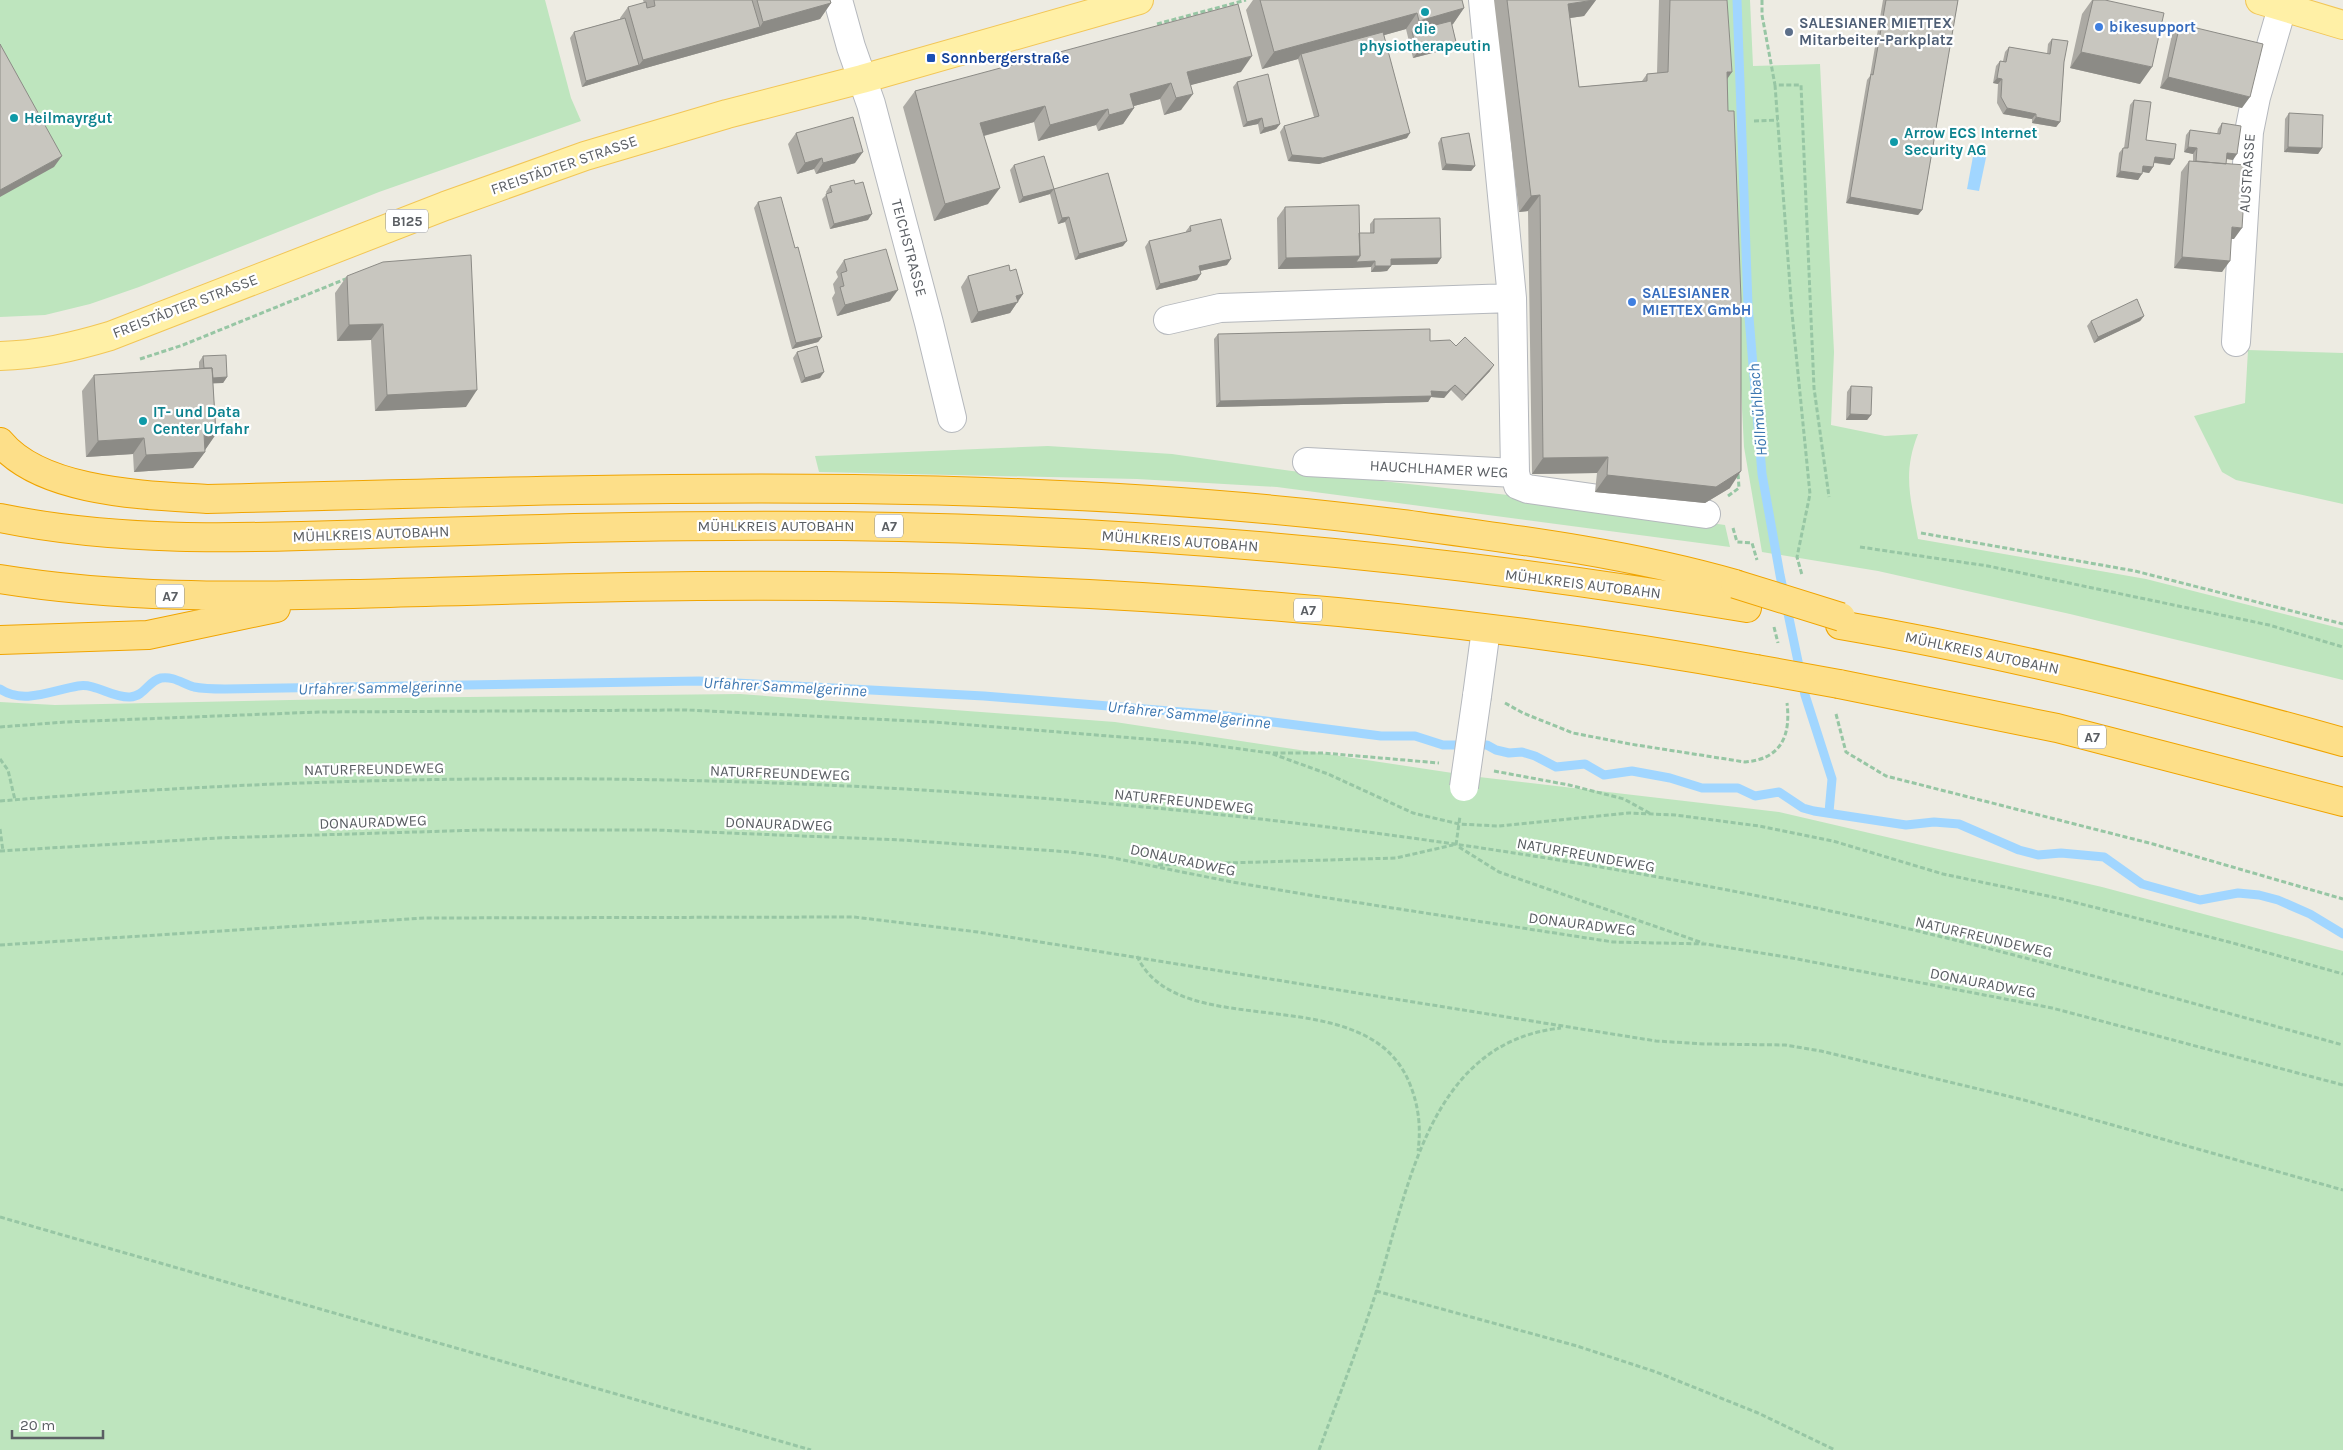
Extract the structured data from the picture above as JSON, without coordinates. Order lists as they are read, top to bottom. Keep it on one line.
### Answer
{"streets":{"highway":["MÜHLKREIS AUTOBAHN","A7"],"main road":["FREISTÄDTER STRASSE","B125"],"street":["AUSTRASSE","TEICHSTRASSE","HAUCHLHAMER WEG"],"path":["NATURFREUNDEWEG","DONAURADWEG"]},"crossings":[["FREISTÄDTER STRASSE","TEICHSTRASSE"]],"water":["Höllmühlbach","Urfahrer Sammelgerinne"],"places":{"other":["die physiotherapeutin","bikesupport","SALESIANER MIETTEX Mitarbeiter-Parkplatz","Heilmayrgut","Arrow ECS Internet Security AG","SALESIANER MIETTEX GmbH","IT- und Data Center Urfahr"],"transit":["Sonnbergerstraße"]},"scale_bar":"20 m"}
